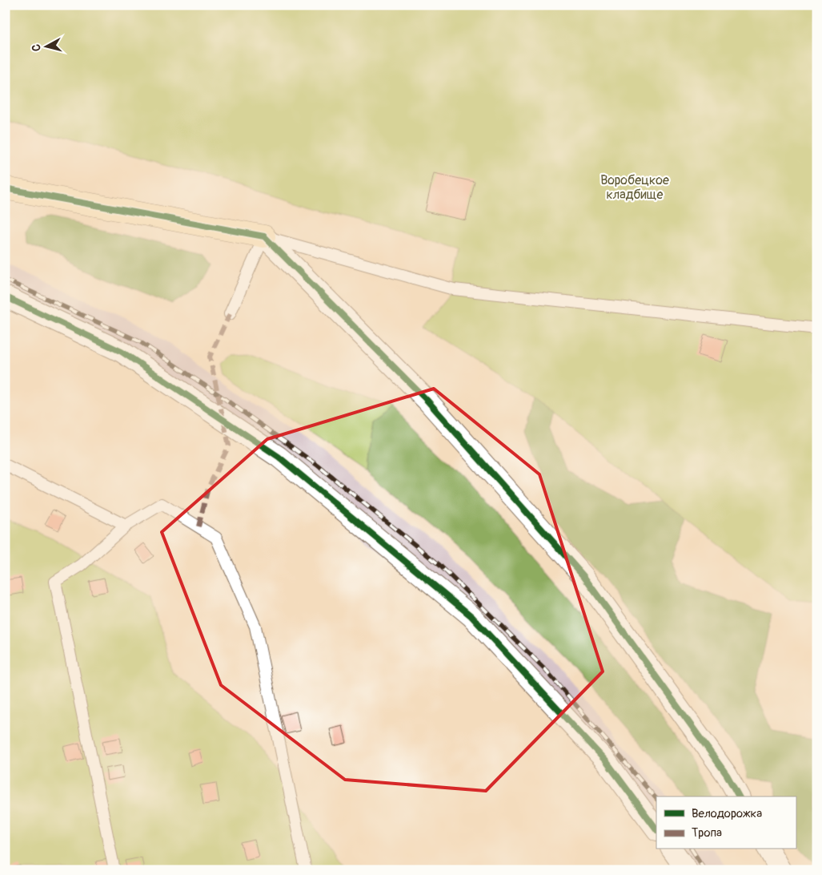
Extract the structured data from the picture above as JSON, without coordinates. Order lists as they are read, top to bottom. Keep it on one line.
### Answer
{"parks":["Воробецкое кладбище"],"legend":["Велодорожка","Тропа"],"north":"left"}
